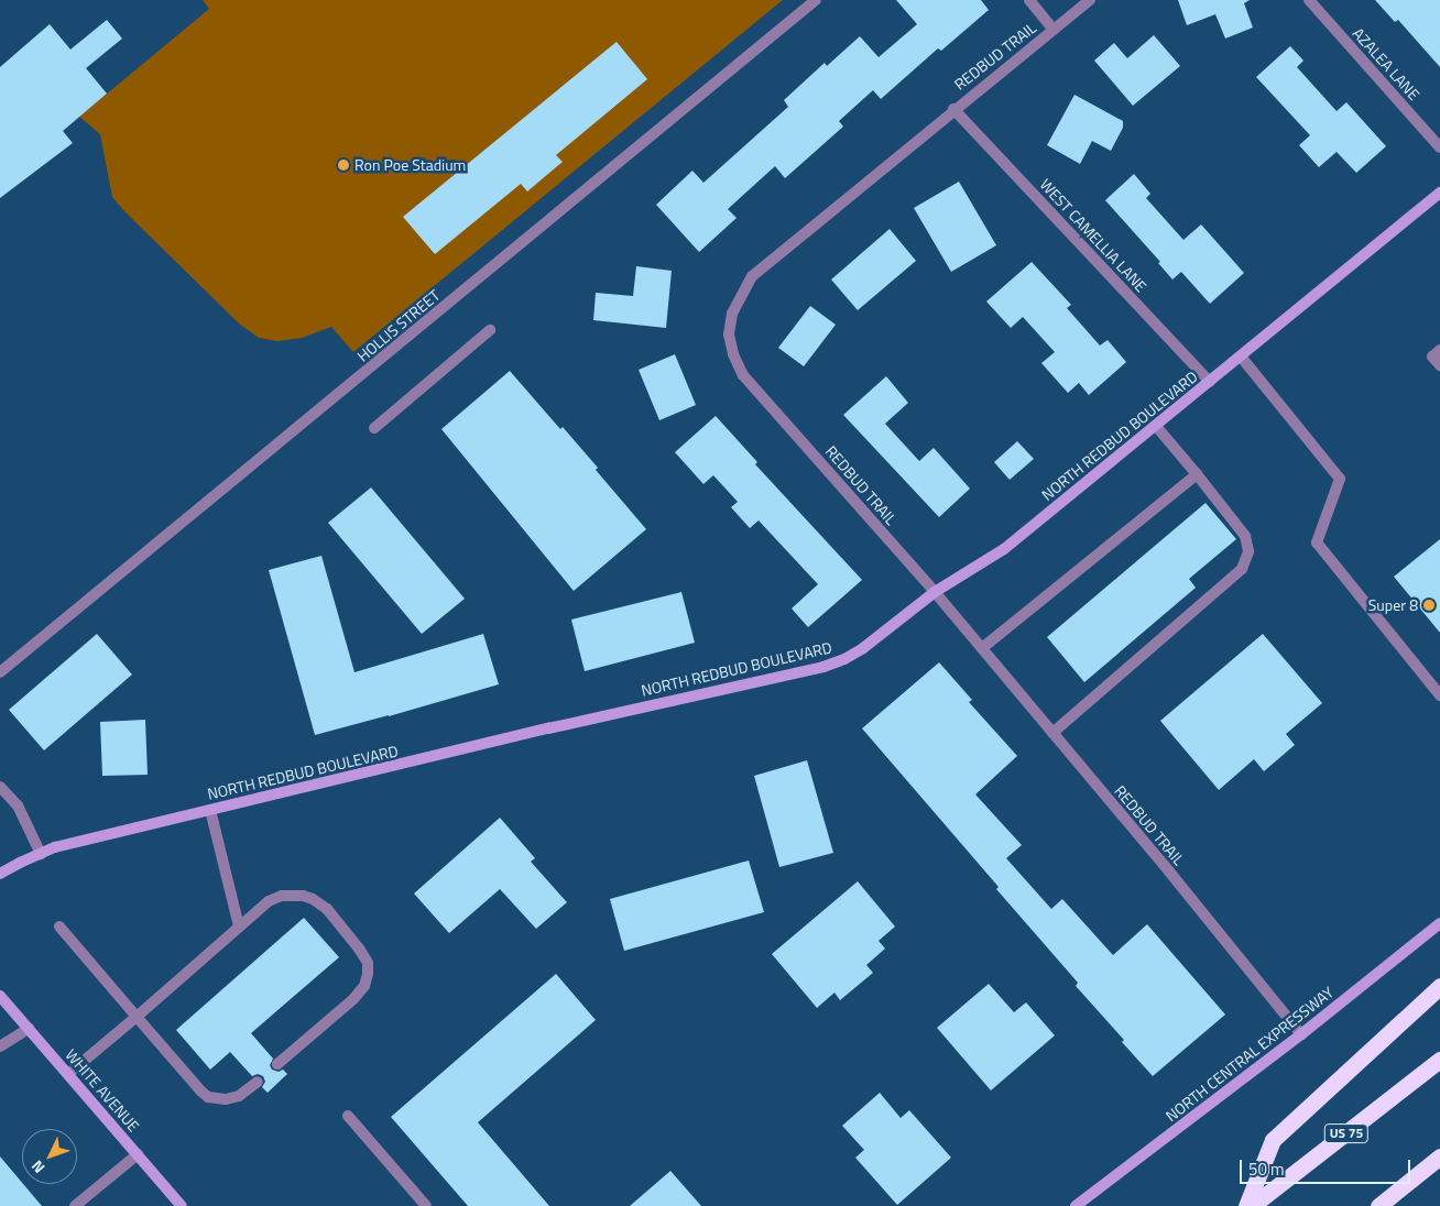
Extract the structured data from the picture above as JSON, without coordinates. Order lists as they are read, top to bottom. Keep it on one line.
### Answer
{"streets":{"highway":["US 75"],"street":["REDBUD TRAIL","AZALEA LANE","WEST CAMELLIA LANE","HOLLIS STREET","NORTH REDBUD BOULEVARD","NORTH CENTRAL EXPRESSWAY","WHITE AVENUE"]},"crossings":[["REDBUD TRAIL","WEST CAMELLIA LANE"],["REDBUD TRAIL","NORTH REDBUD BOULEVARD"],["REDBUD TRAIL","NORTH CENTRAL EXPRESSWAY"],["WEST CAMELLIA LANE","NORTH REDBUD BOULEVARD"]],"places":["Ron Poe Stadium","Super 8"],"scale_bar":"50 m","north":"bottom left"}
